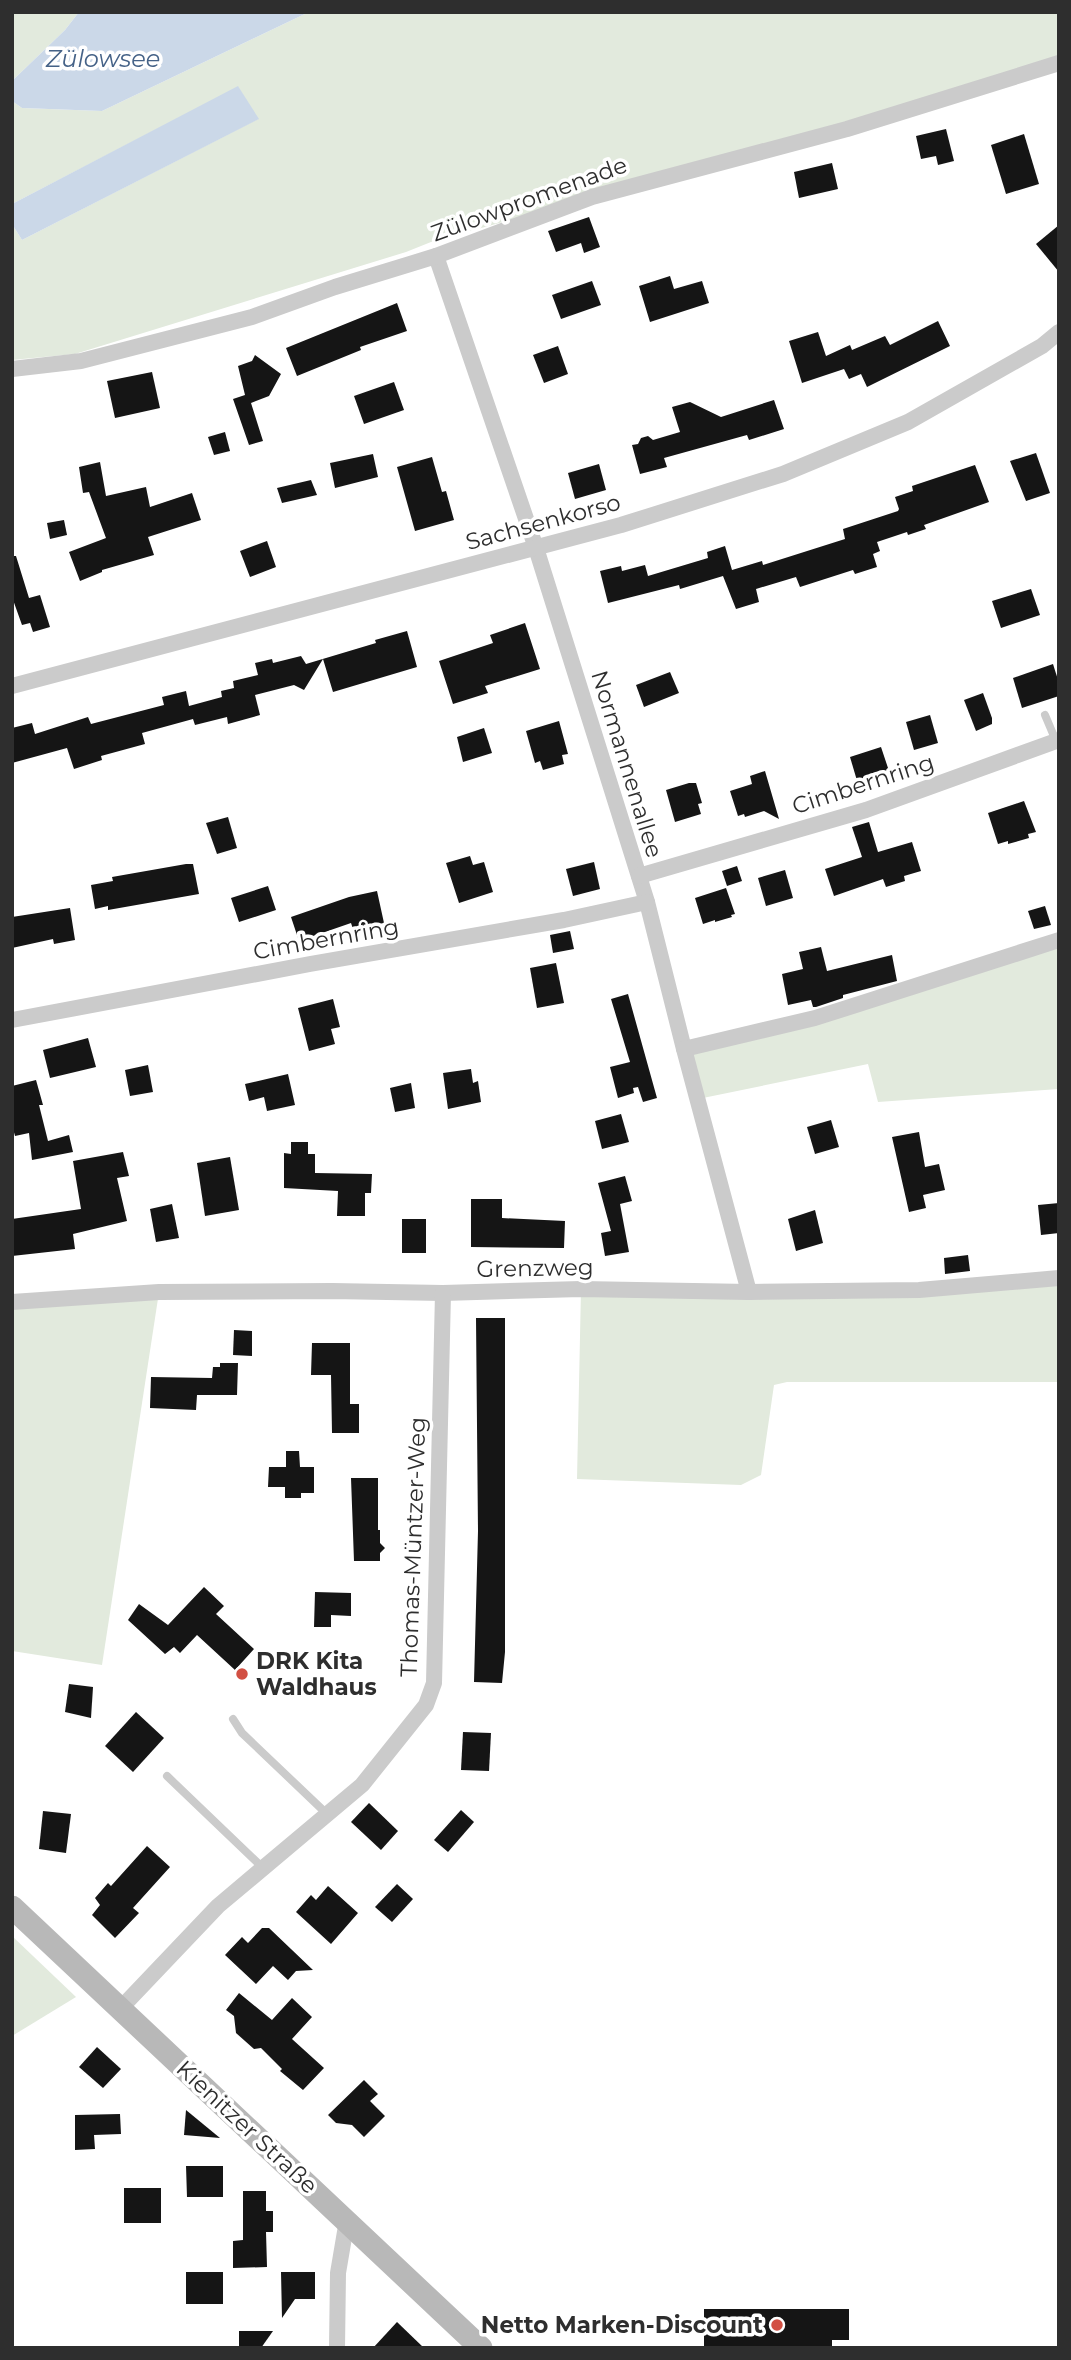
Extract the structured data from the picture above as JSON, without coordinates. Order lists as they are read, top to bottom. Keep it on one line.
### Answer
{"streets":{"street":["Zülowpromenade","Sachsenkorso","Normannenallee","Cimbernring","Grenzweg","Thomas-Müntzer-Weg","Kienitzer Straße"]},"crossings":[["Zülowpromenade","Normannenallee"],["Sachsenkorso","Normannenallee"],["Normannenallee","Cimbernring"],["Normannenallee","Grenzweg"],["Grenzweg","Thomas-Müntzer-Weg"],["Thomas-Müntzer-Weg","Kienitzer Straße"]],"water":["Zülowsee"],"places":["DRK Kita Waldhaus","Netto Marken-Discount"]}
